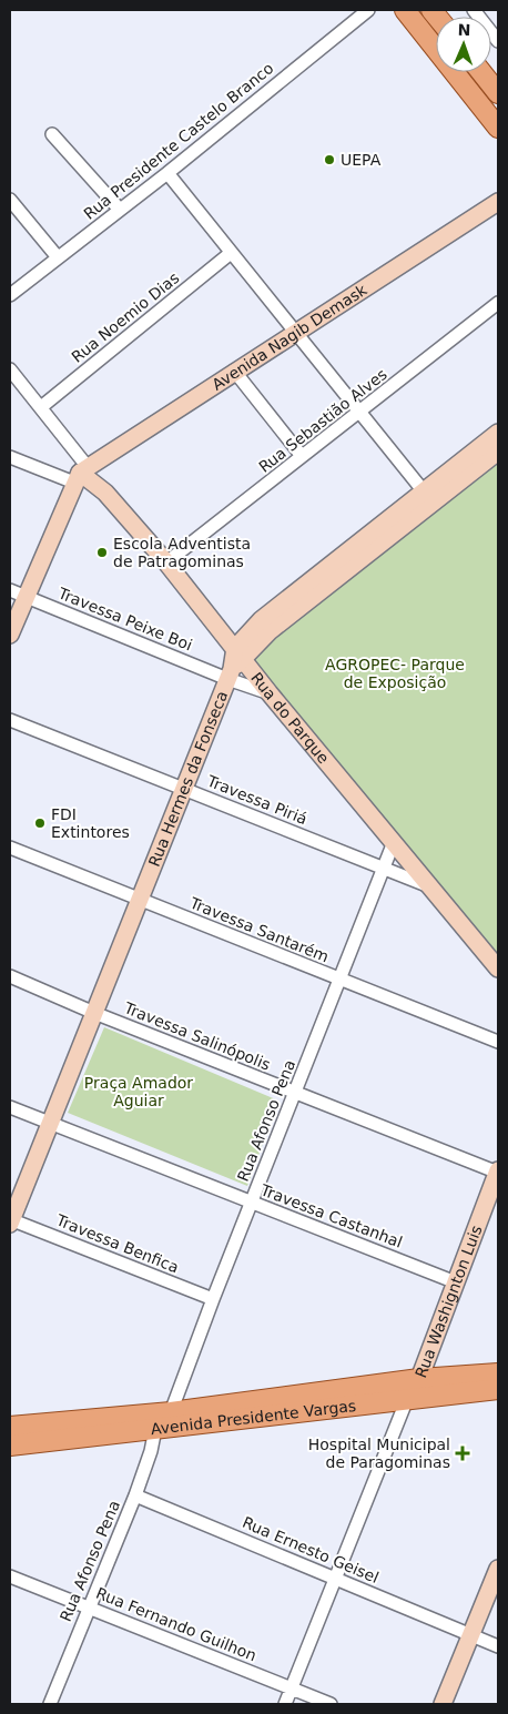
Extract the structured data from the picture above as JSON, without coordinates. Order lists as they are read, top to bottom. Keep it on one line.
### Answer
{"streets":{"main road":["Avenida Presidente Vargas"],"street":["Rua Presidente Castelo Branco","Rua Noemio Dias","Avenida Nagib Demask","Rua Sebastião Alves","Travessa Peixe Boi","Rua do Parque","Rua Hermes da Fonseca","Travessa Piriá","Travessa Santarém","Travessa Salinópolis","Rua Afonso Pena","Travessa Castanhal","Travessa Benfica","Rua Washignton Luis","Rua Ernesto Geisel","Rua Fernando Guilhon"]},"crossings":[["Avenida Nagib Demask","Rua do Parque"],["Rua Sebastião Alves","Rua do Parque"],["Travessa Peixe Boi","Rua do Parque"],["Travessa Peixe Boi","Rua Hermes da Fonseca"],["Rua do Parque","Rua Hermes da Fonseca"],["Rua do Parque","Travessa Piriá"],["Rua do Parque","Rua Afonso Pena"],["Rua Hermes da Fonseca","Travessa Piriá"],["Rua Hermes da Fonseca","Travessa Santarém"],["Rua Hermes da Fonseca","Travessa Salinópolis"],["Rua Hermes da Fonseca","Travessa Castanhal"],["Rua Hermes da Fonseca","Travessa Benfica"],["Travessa Piriá","Rua Afonso Pena"],["Travessa Santarém","Rua Afonso Pena"],["Travessa Salinópolis","Rua Afonso Pena"],["Travessa Salinópolis","Rua Washignton Luis"],["Rua Afonso Pena","Travessa Castanhal"],["Rua Afonso Pena","Travessa Benfica"],["Rua Afonso Pena","Avenida Presidente Vargas"],["Rua Afonso Pena","Rua Ernesto Geisel"],["Rua Afonso Pena","Rua Fernando Guilhon"],["Travessa Castanhal","Rua Washignton Luis"],["Rua Washignton Luis","Avenida Presidente Vargas"]],"parks":["AGROPEC- Parque de Exposição","Praça Amador Aguiar"],"places":{"other":["UEPA","Escola Adventista de Patragominas","FDI Extintores"],"health":["Hospital Municipal de Paragominas"]},"north":"top"}
